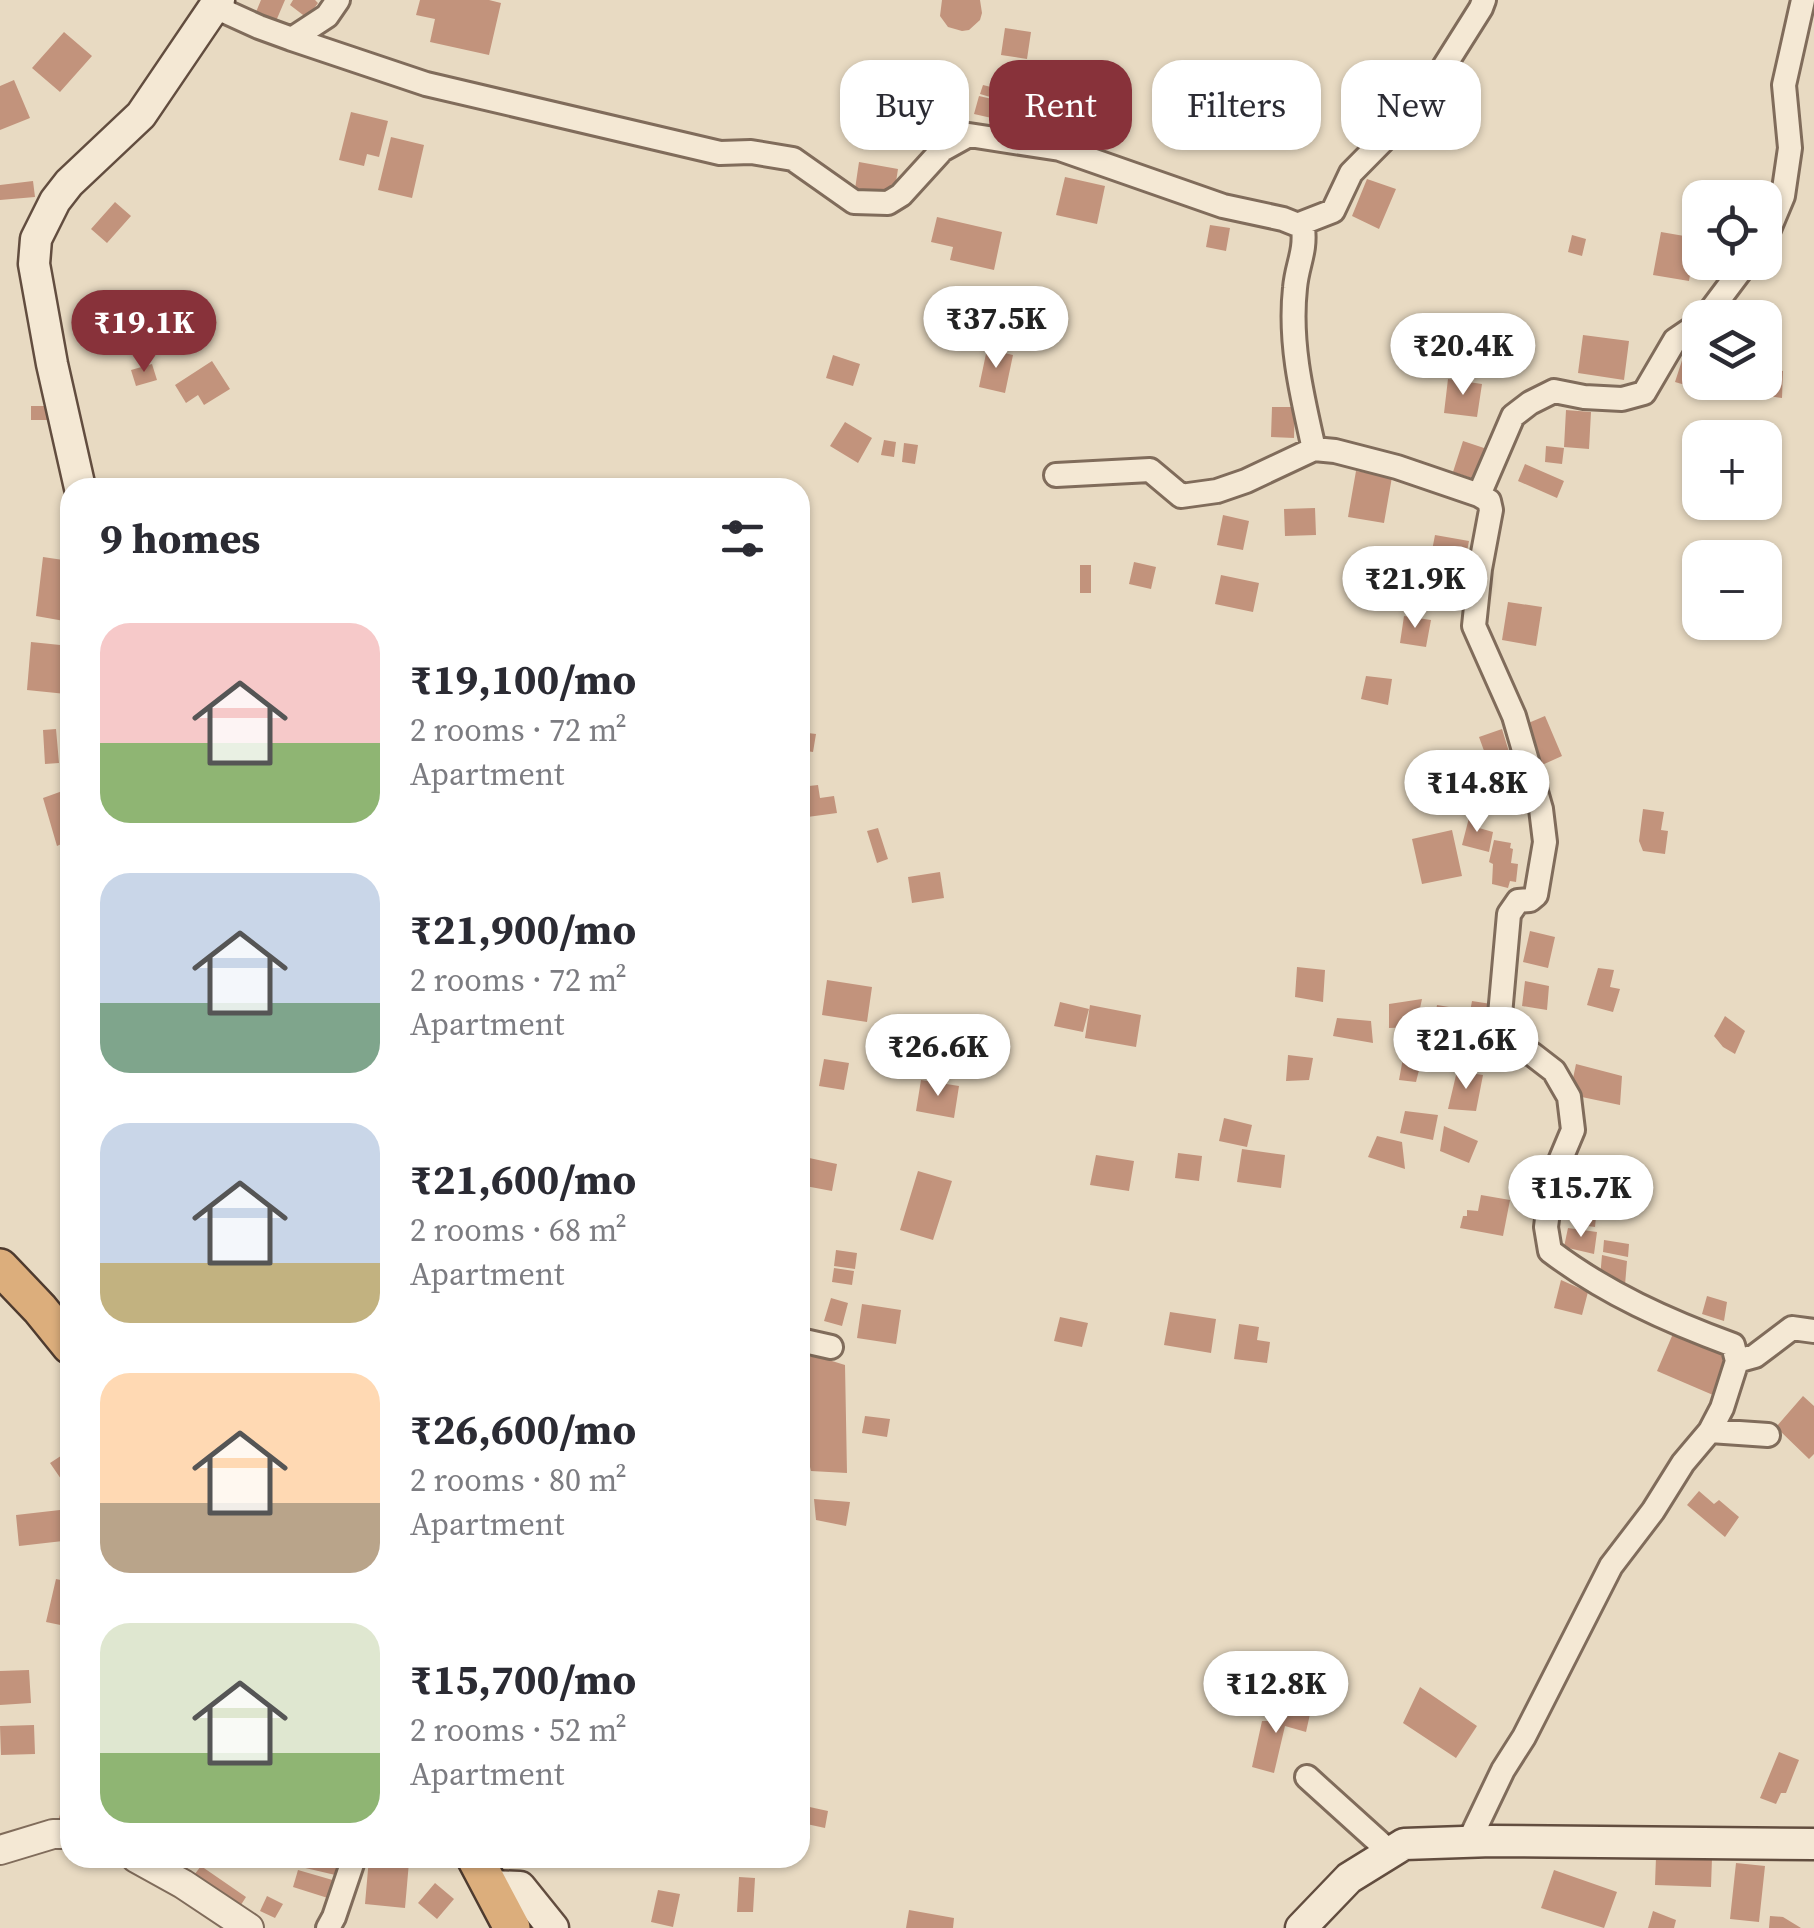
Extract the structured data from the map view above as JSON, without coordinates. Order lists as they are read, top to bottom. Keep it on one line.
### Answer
{"page":{"chip":["Buy","Rent","Filters","New"],"map_buttons":["+","−"],"price":["₹37.5K","₹19.1K","₹20.4K","₹21.9K","₹14.8K","₹21.6K","₹26.6K","₹15.7K","₹12.8K"],"heading":"9 homes","list":[{"name":"₹19,100/mo","note":"2 rooms · 72 m² · Apartment"},{"name":"₹21,900/mo","note":"2 rooms · 72 m² · Apartment"},{"name":"₹21,600/mo","note":"2 rooms · 68 m² · Apartment"},{"name":"₹26,600/mo","note":"2 rooms · 80 m² · Apartment"},{"name":"₹15,700/mo","note":"2 rooms · 52 m² · Apartment"}]}}
